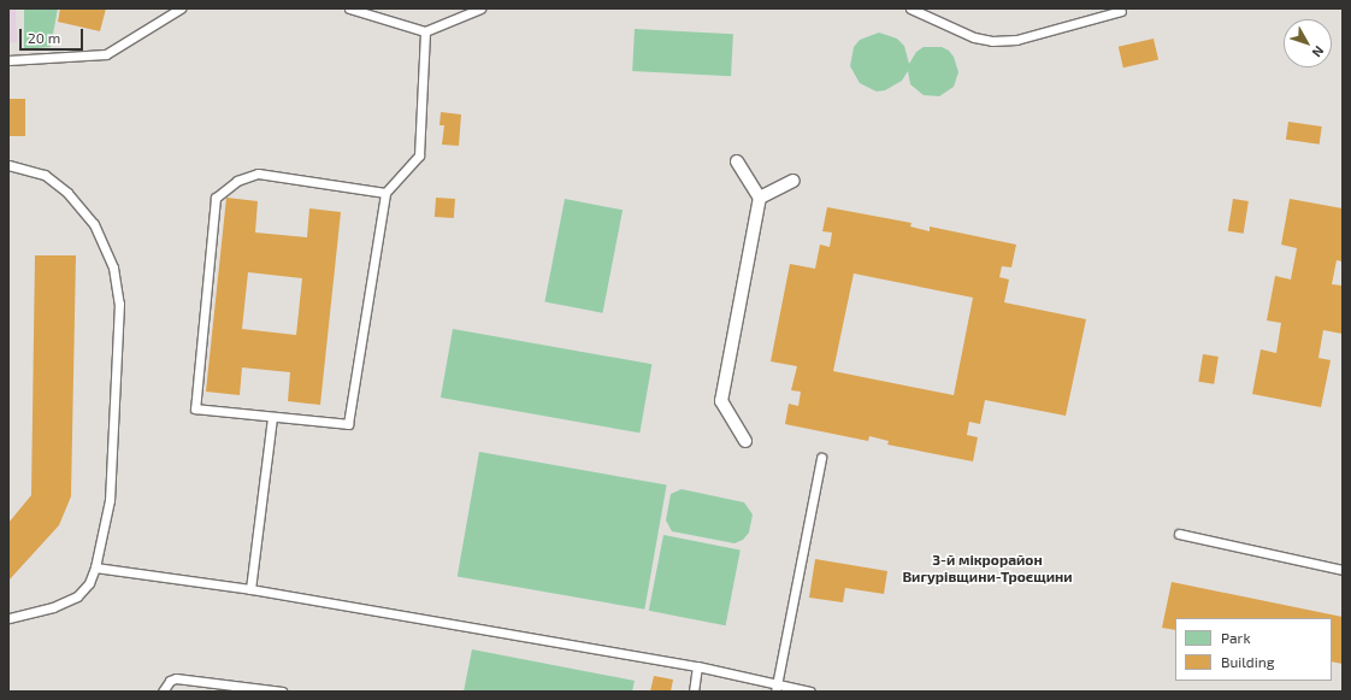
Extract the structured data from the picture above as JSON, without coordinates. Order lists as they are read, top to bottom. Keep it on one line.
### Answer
{"districts":["3-й мікрорайон Вигурівщини-Троєщини"],"legend":["Park","Building"],"scale_bar":"20 m","north":"bottom right"}
